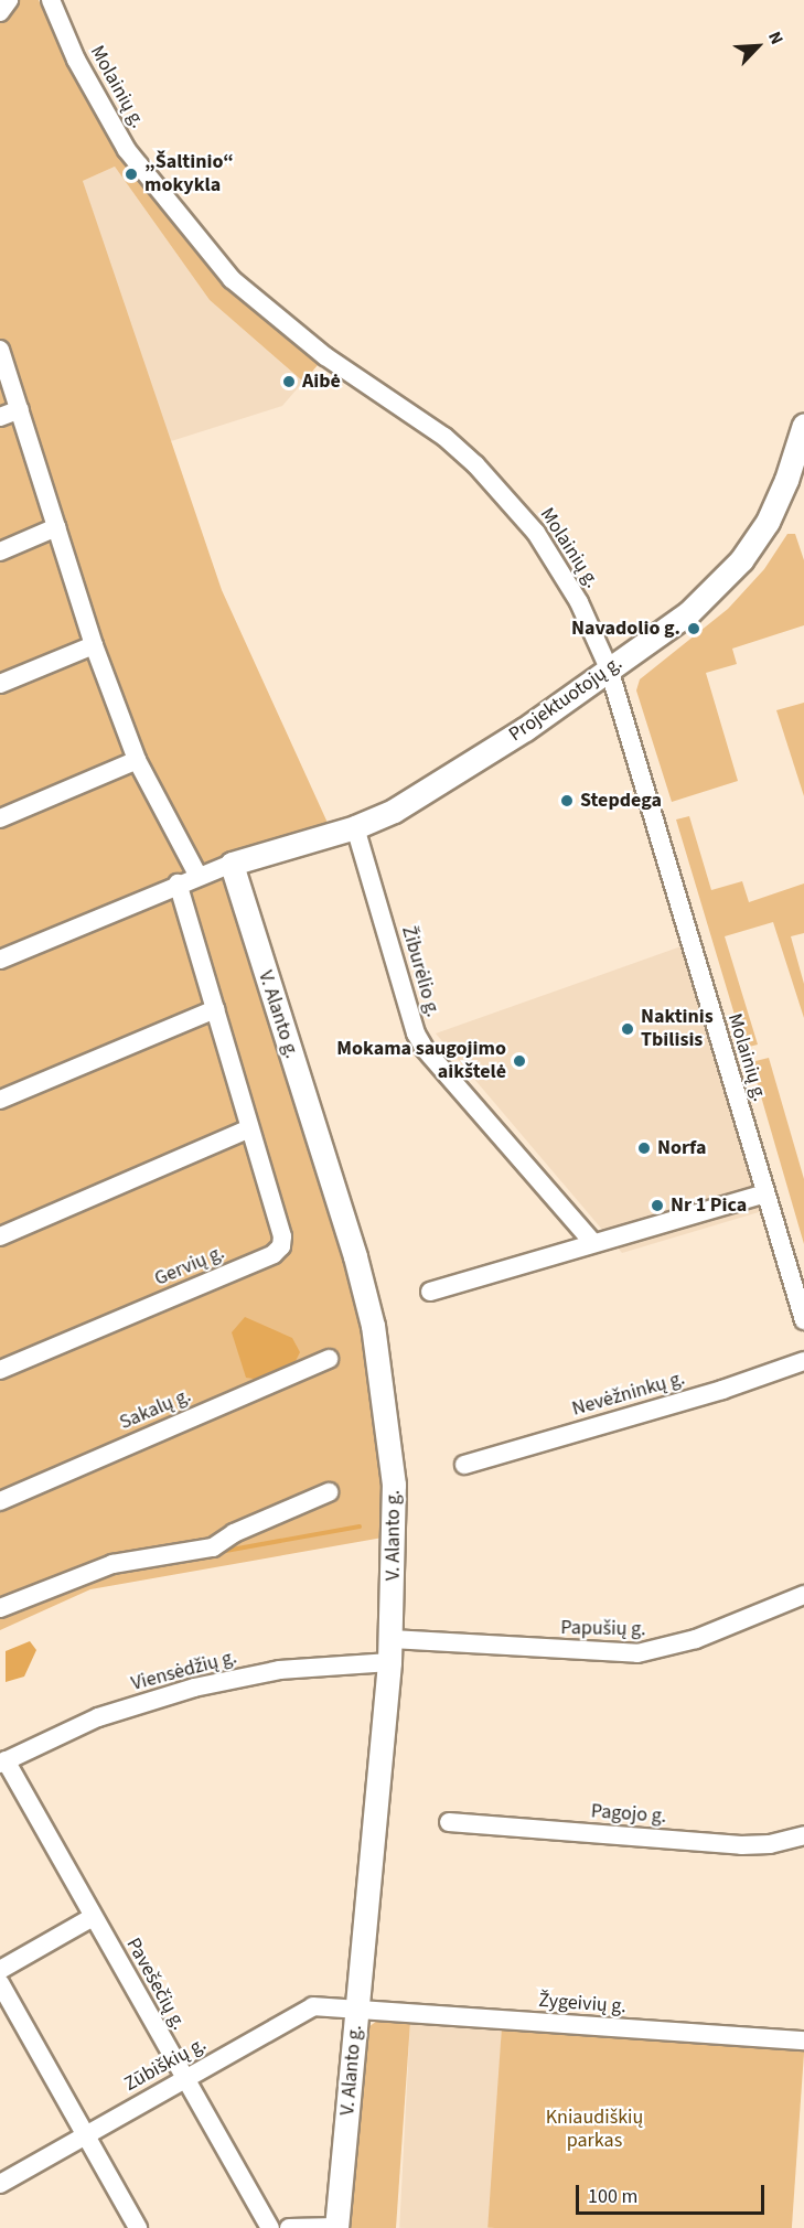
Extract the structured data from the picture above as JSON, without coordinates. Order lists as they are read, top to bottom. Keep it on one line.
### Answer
{"streets":{"main road":["Projektuotojų g.","V. Alanto g."],"street":["Molainių g.","Žiburėlio g.","Gervių g.","Nevėžninkų g.","Sakalų g.","Papušių g.","Viensėdžių g.","Pagojo g.","Pavešečių g.","Žygeivių g.","Zūbiškių g."]},"crossings":[["Molainių g.","Projektuotojų g."],["Projektuotojų g.","Žiburėlio g."],["Projektuotojų g.","V. Alanto g."],["V. Alanto g.","Papušių g."],["V. Alanto g.","Viensėdžių g."],["V. Alanto g.","Žygeivių g."],["V. Alanto g.","Zūbiškių g."],["Papušių g.","Viensėdžių g."],["Viensėdžių g.","Pavešečių g."],["Pavešečių g.","Zūbiškių g."],["Žygeivių g.","Zūbiškių g."]],"parks":["Kniaudiškių parkas"],"places":["„Šaltinio“ mokykla","Aibė","Navadolio g.","Stepdega","Naktinis Tbilisis","Mokama saugojimo aikštelė","Norfa","Nr 1 Pica"],"scale_bar":"100 m","north":"top right"}
